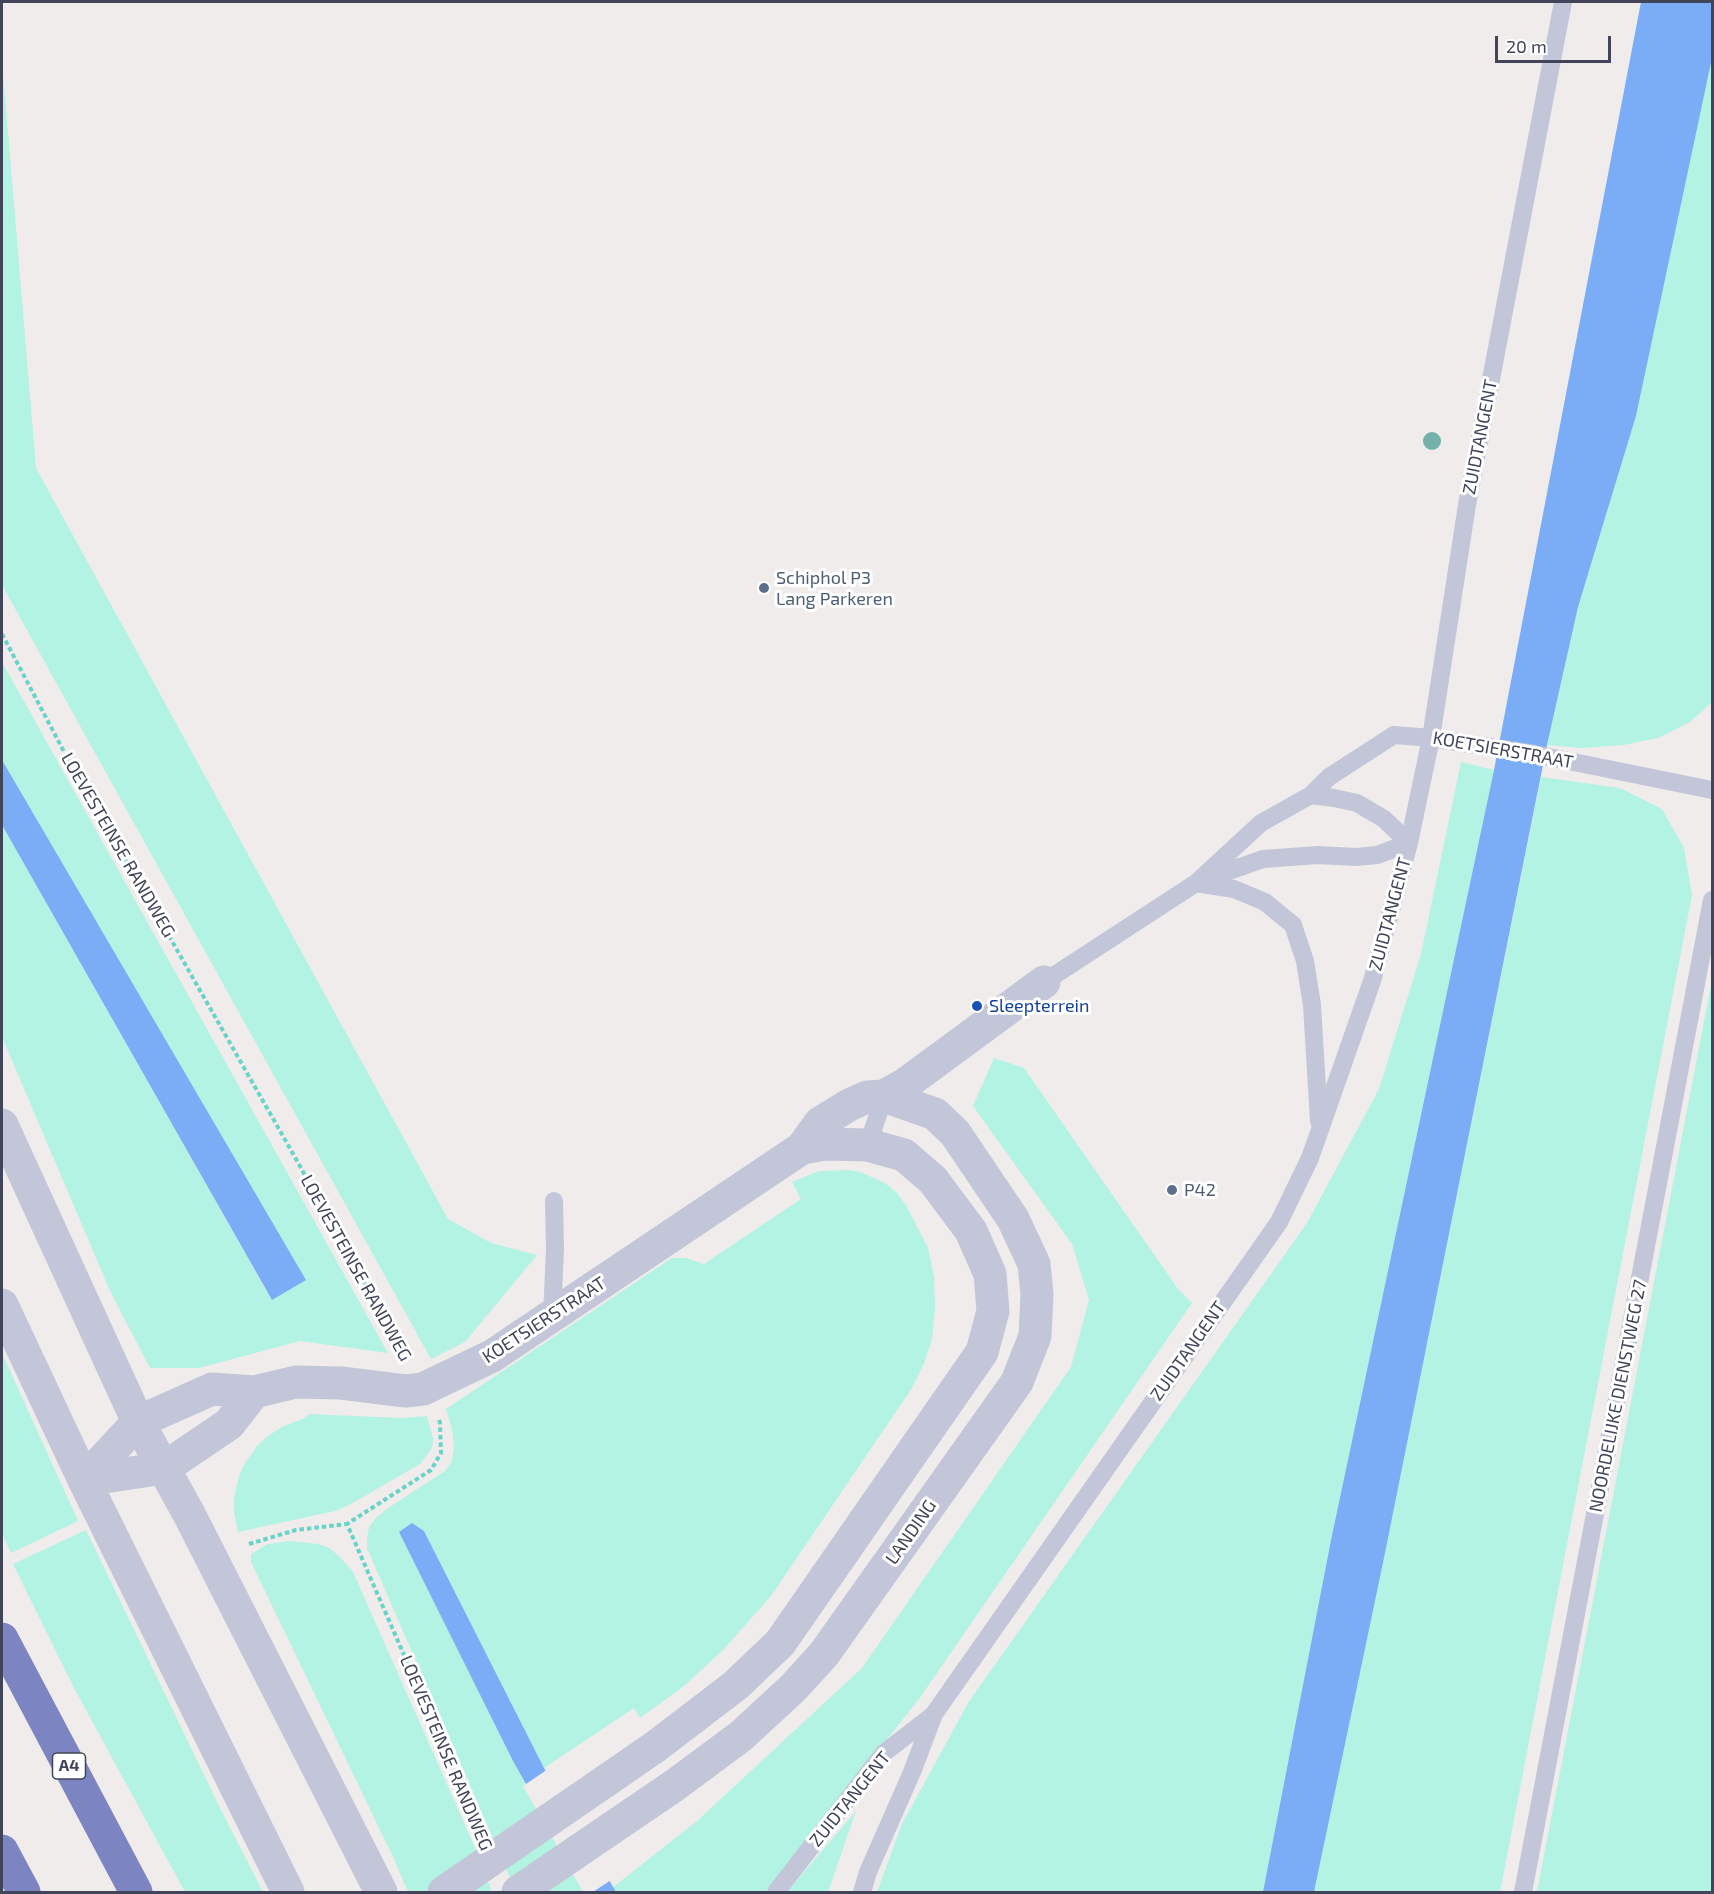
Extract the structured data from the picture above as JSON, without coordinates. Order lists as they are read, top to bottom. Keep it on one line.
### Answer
{"streets":{"highway":["A4"],"street":["KOETSIERSTRAAT","LANDING"],"lane":["ZUIDTANGENT","NOORDELIJKE DIENSTWEG 27"],"path":["LOEVESTEINSE RANDWEG"]},"crossings":[["ZUIDTANGENT","KOETSIERSTRAAT"],["KOETSIERSTRAAT","LOEVESTEINSE RANDWEG"],["KOETSIERSTRAAT","LANDING"]],"places":["Schiphol P3 Lang Parkeren","Sleepterrein","P42"],"scale_bar":"20 m"}
